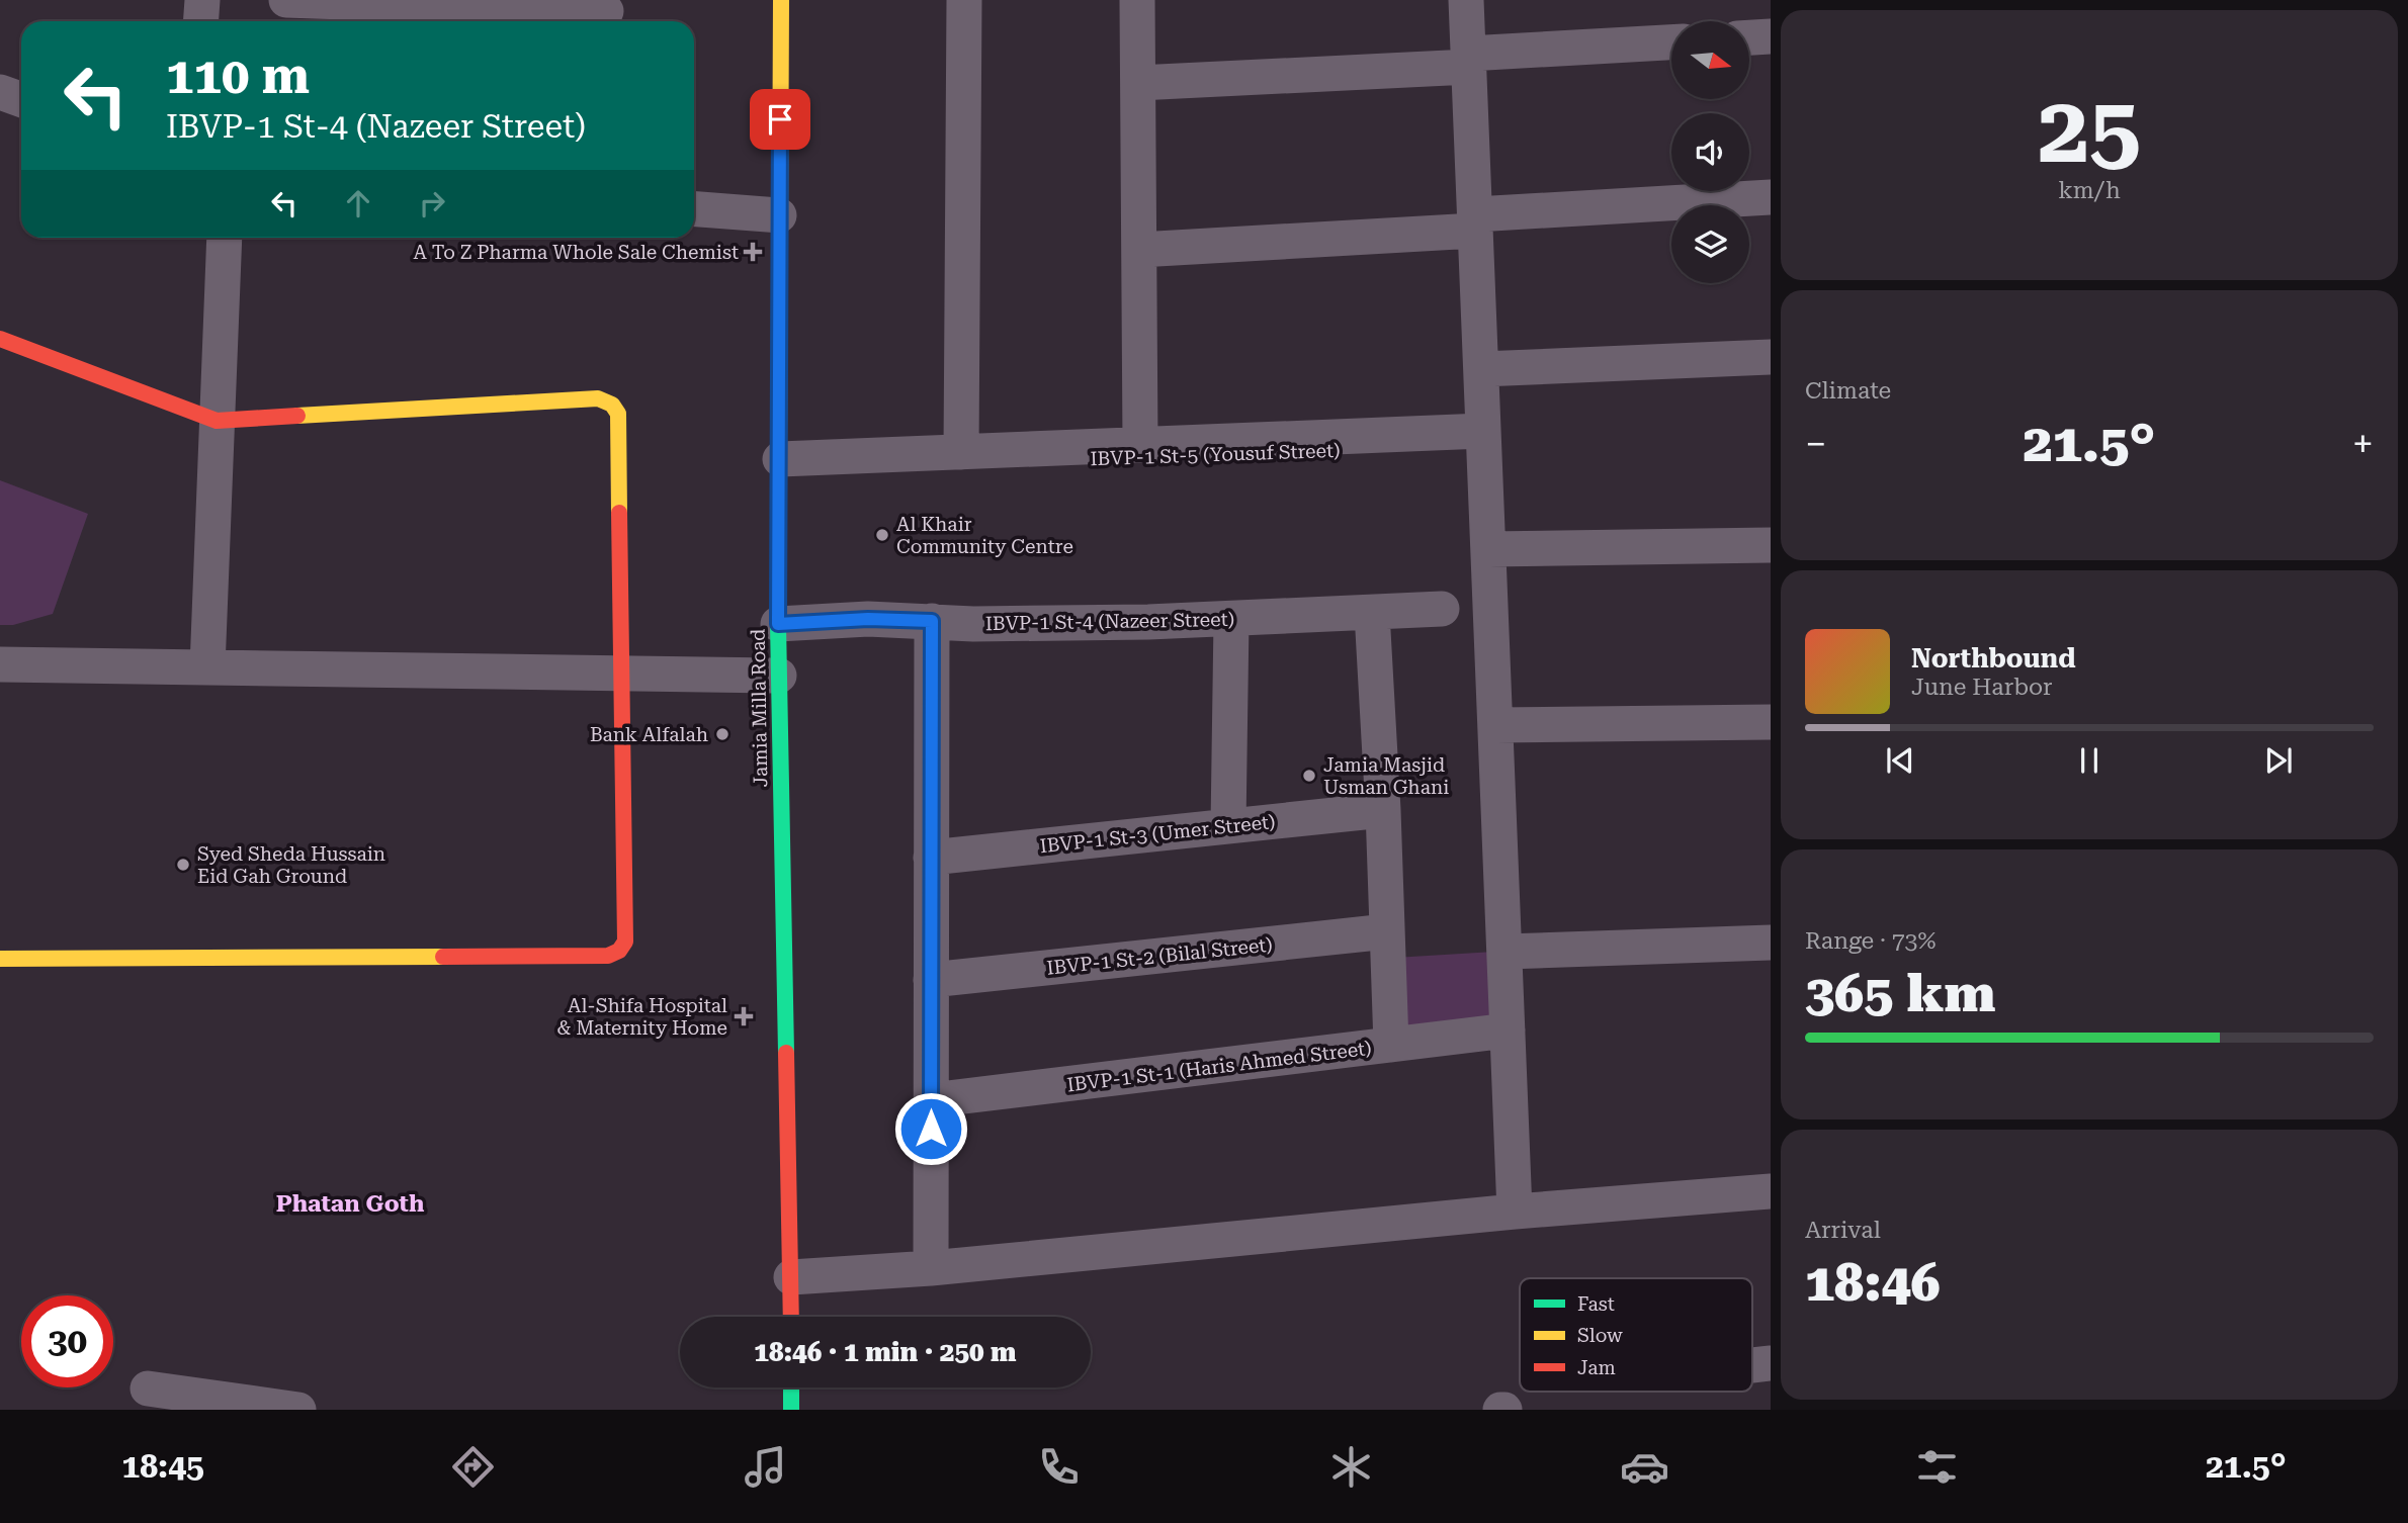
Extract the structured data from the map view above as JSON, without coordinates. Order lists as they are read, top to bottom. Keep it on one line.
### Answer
{"streets":{"street":["IBVP-1 St-5 (Yousuf Street)","IBVP-1 St-4 (Nazeer Street)","Jamia Milla Road","IBVP-1 St-3 (Umer Street)","IBVP-1 St-2 (Bilal Street)","IBVP-1 St-1 (Haris Ahmed Street)"]},"crossings":[["IBVP-1 St-4 (Nazeer Street)","Jamia Milla Road"]],"districts":["Phatan Goth"],"places":{"health":["A To Z Pharma Whole Sale Chemist","Al-Shifa Hospital & Maternity Home"],"other":["Al Khair Community Centre","Bank Alfalah","Jamia Masjid Usman Ghani","Syed Sheda Hussain Eid Gah Ground"]},"legend":["Fast","Slow","Jam"],"north":"right","page":{"tile":[["25","km/h"],"Climate",["Range · 73%","365 km"],["Arrival","18:46"]],"turn":["110 m","IBVP-1 St-4 (Nazeer Street)"],"heat":["−","21.5°","+"],"song":["Northbound","June Harbor"],"limit":"30","trip":"18:46 · 1 min · 250 m","tabs":["18:45","21.5°"]}}
